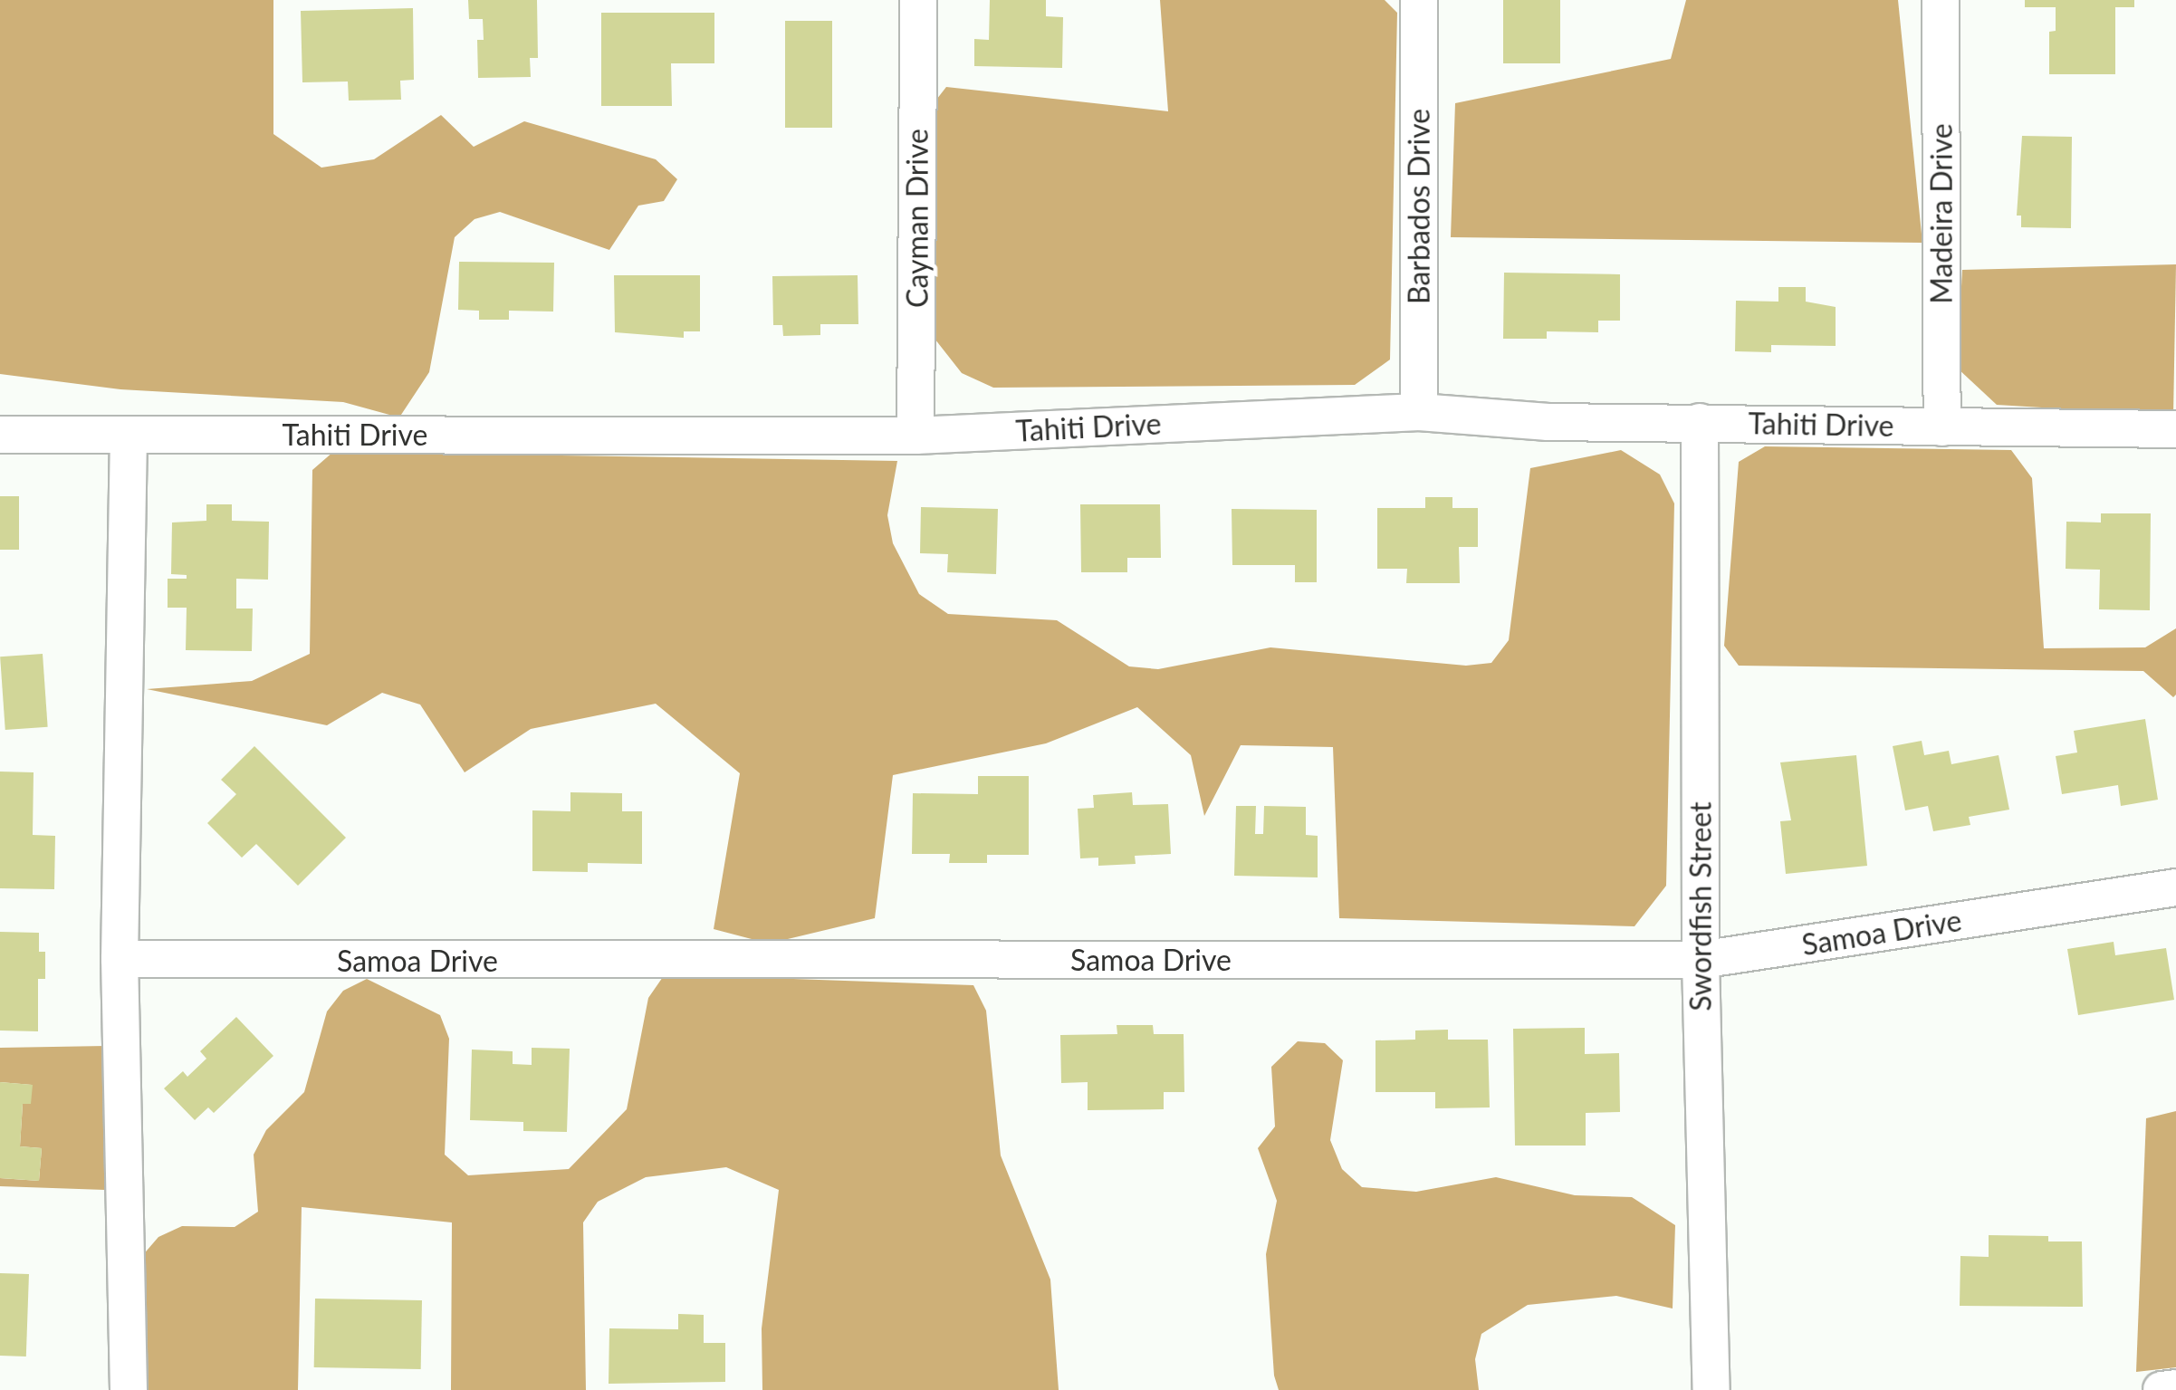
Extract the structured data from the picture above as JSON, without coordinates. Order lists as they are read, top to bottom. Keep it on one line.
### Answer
{"streets":{"street":["Barbados Drive","Madeira Drive","Cayman Drive","Tahiti Drive","Swordfish Street","Samoa Drive"]},"crossings":[["Barbados Drive","Tahiti Drive"],["Madeira Drive","Tahiti Drive"],["Cayman Drive","Tahiti Drive"],["Tahiti Drive","Swordfish Street"],["Swordfish Street","Samoa Drive"]]}
